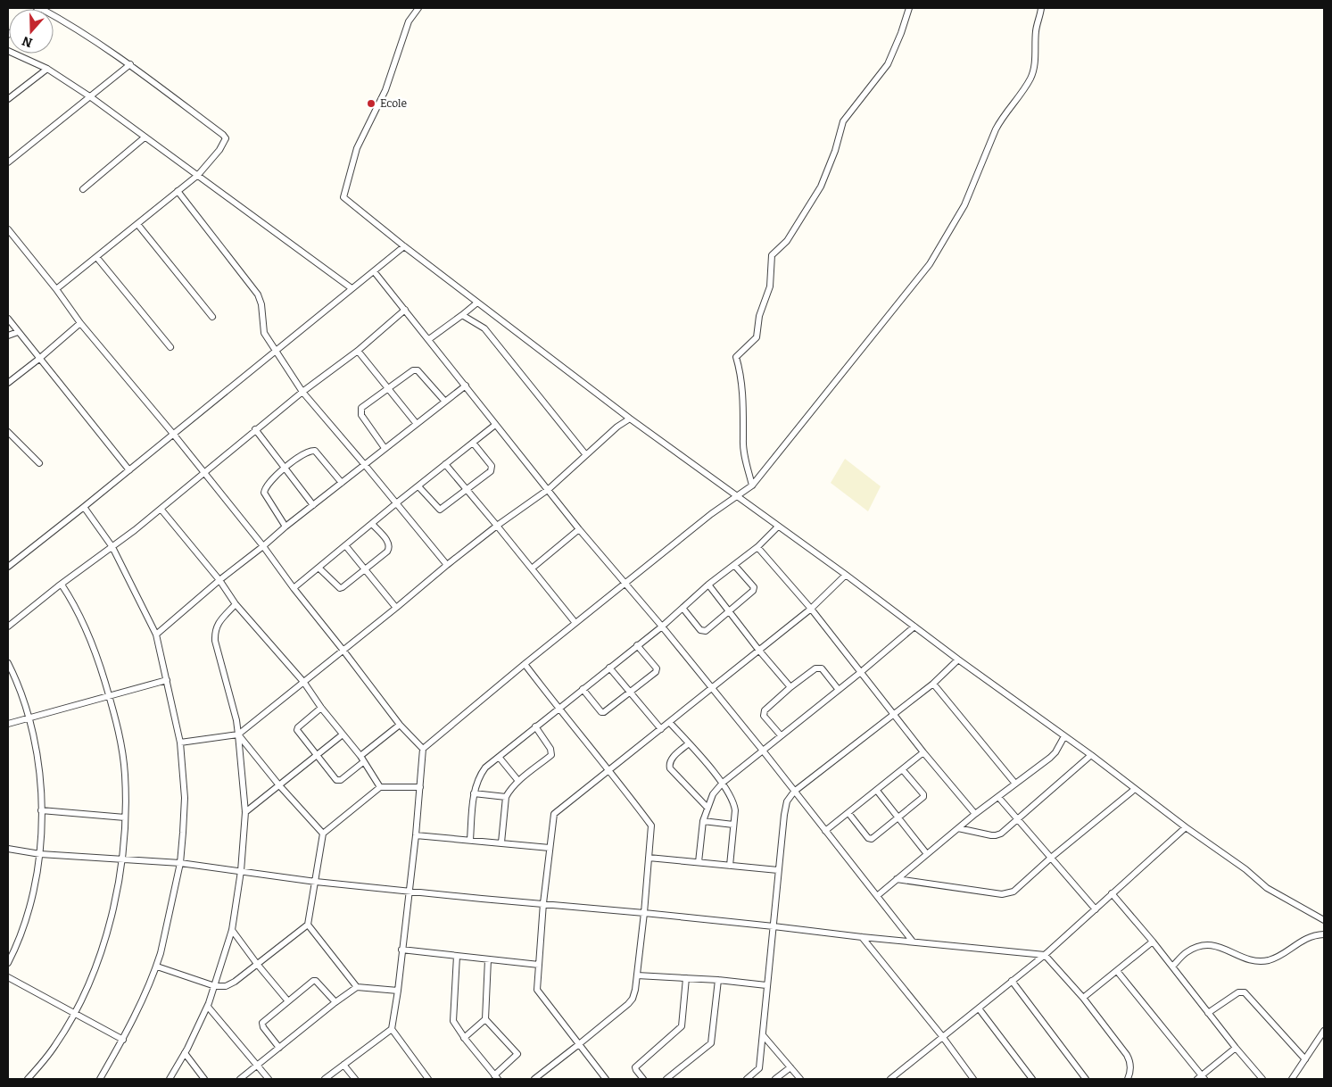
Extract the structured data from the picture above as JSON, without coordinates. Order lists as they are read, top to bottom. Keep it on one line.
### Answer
{"places":["Ecole"],"north":"bottom"}
